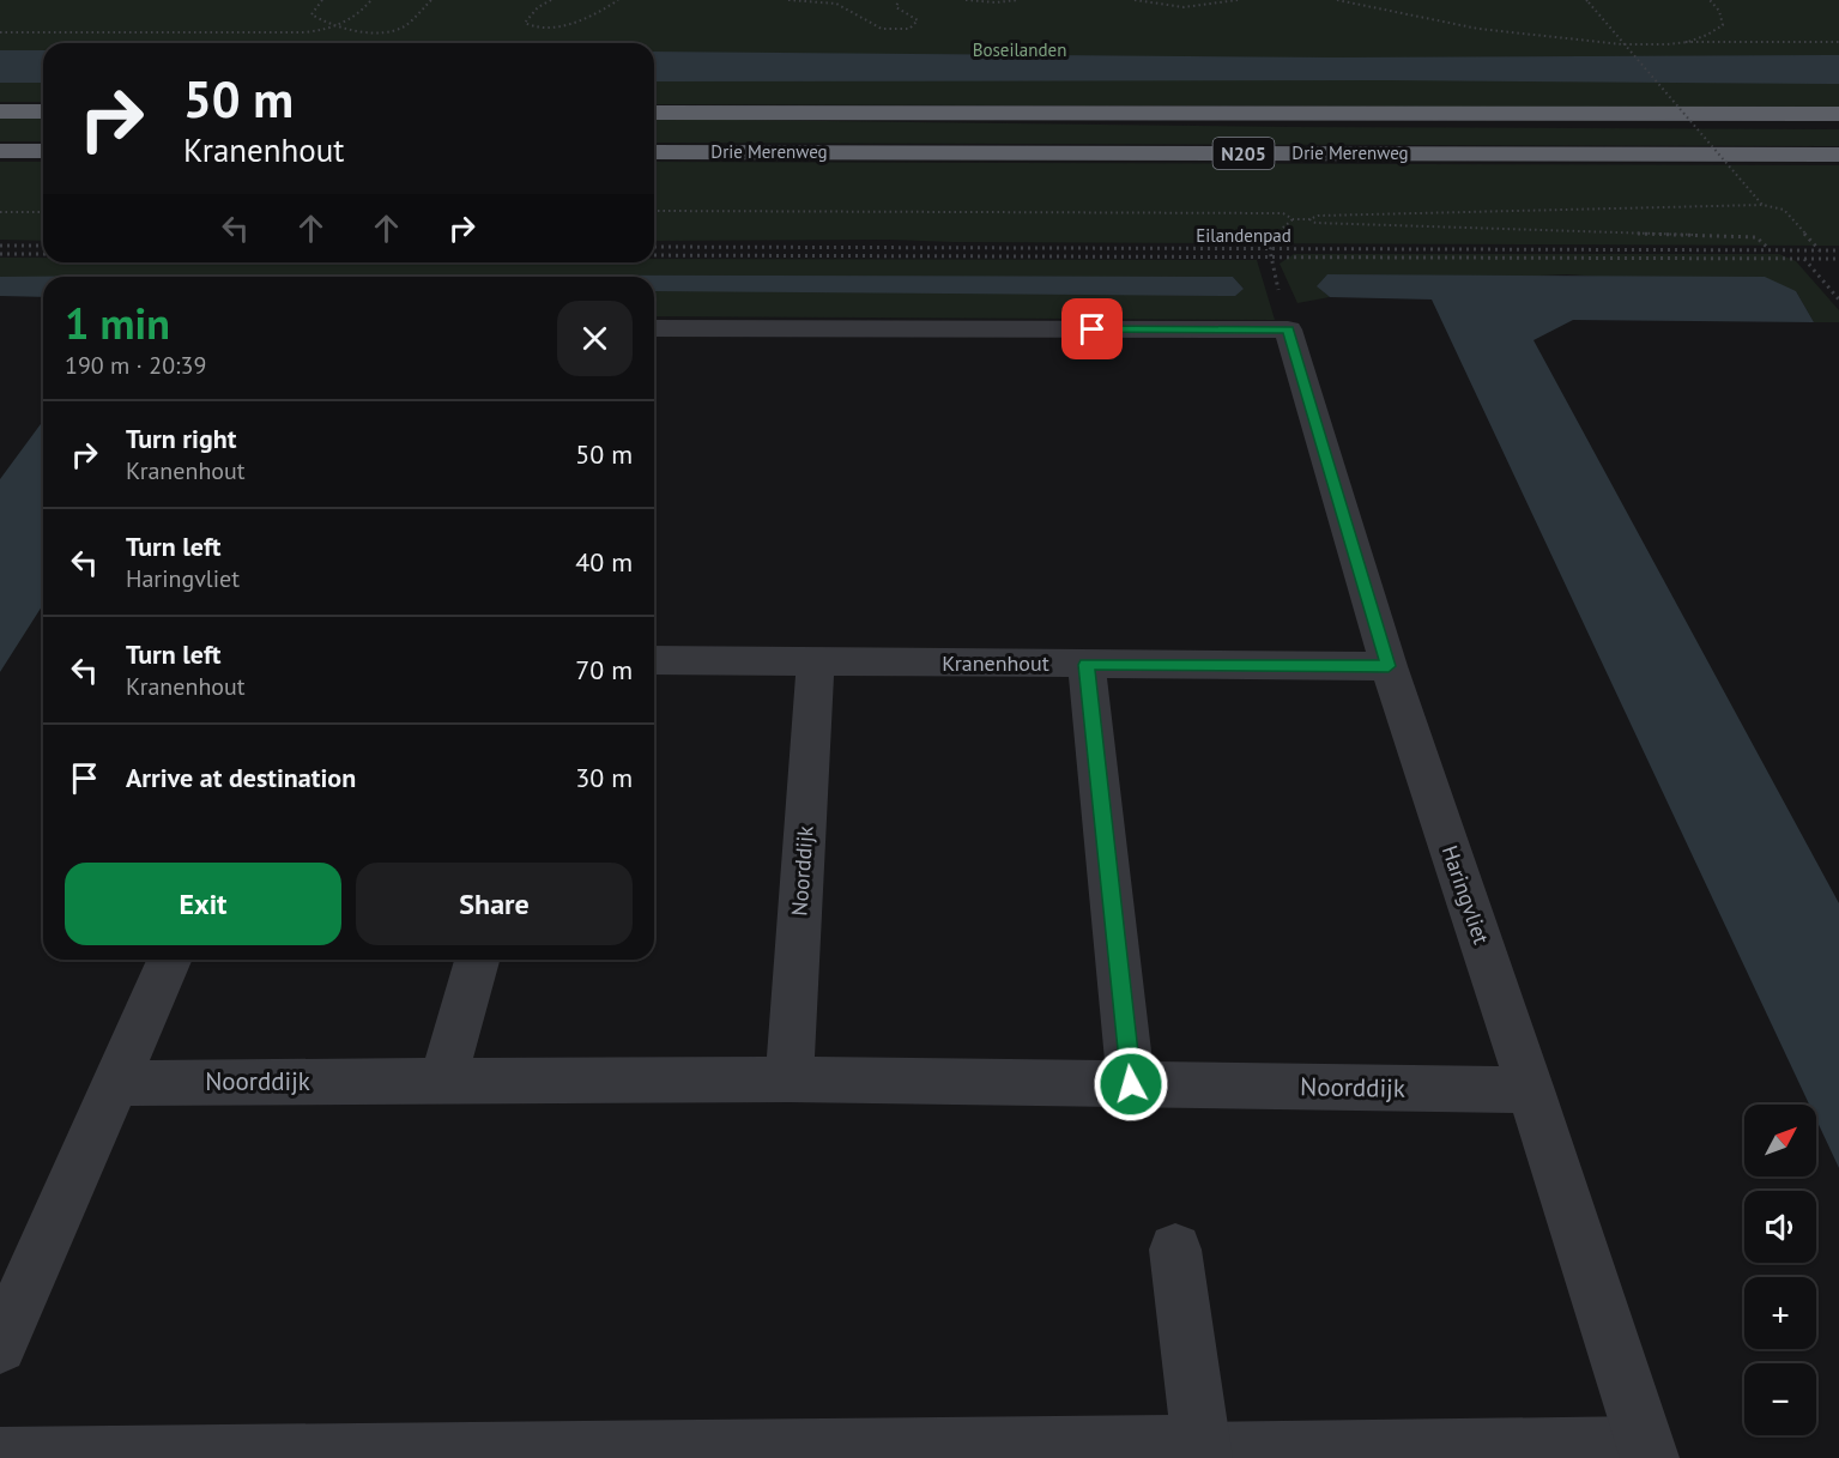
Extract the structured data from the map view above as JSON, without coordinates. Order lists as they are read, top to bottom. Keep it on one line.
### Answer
{"streets":{"highway":["Drie Merenweg","N205"],"street":["Kranenhout","Noorddijk","Haringvliet"],"path":["Eilandenpad"]},"crossings":[["Kranenhout","Noorddijk"],["Kranenhout","Haringvliet"],["Noorddijk","Haringvliet"]],"parks":["Boseilanden"],"north":"top right","page":{"turn":["50 m","Kranenhout"],"heading":["1 min","190 m · 20:39"],"list":[{"name":"Turn right","note":"Kranenhout","value":"50 m"},{"name":"Turn left","note":"Haringvliet","value":"40 m"},{"name":"Turn left","note":"Kranenhout","value":"70 m"},{"name":"Arrive at destination","value":"30 m"}],"buttons":["Exit","Share"],"map_buttons":["+","−"]}}
